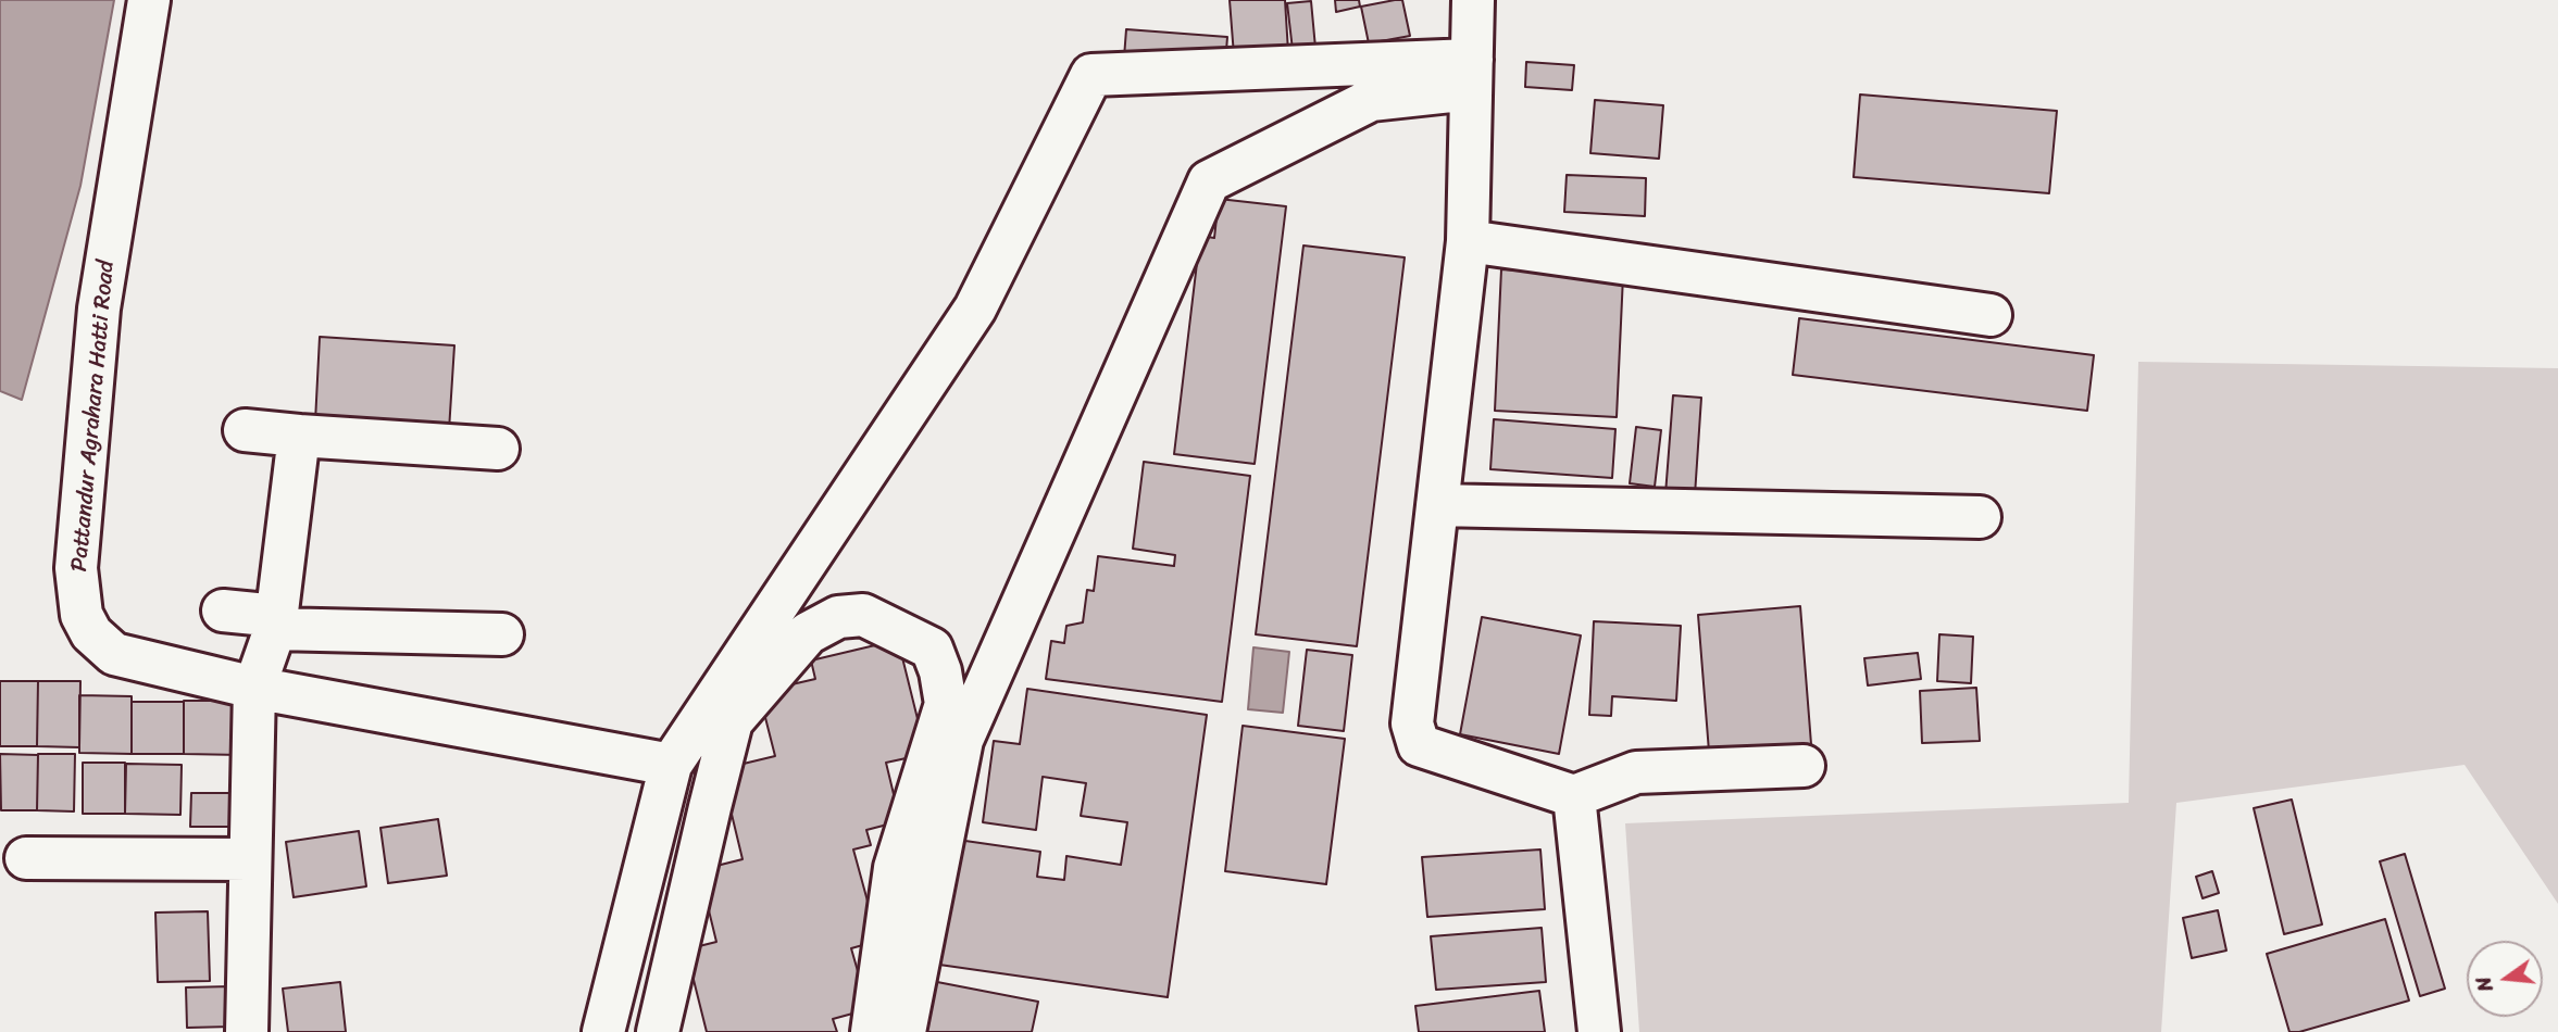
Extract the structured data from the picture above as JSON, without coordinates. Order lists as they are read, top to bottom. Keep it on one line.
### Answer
{"streets":{"street":["Pattandur Agrahara Hatti Road"]},"north":"left"}
